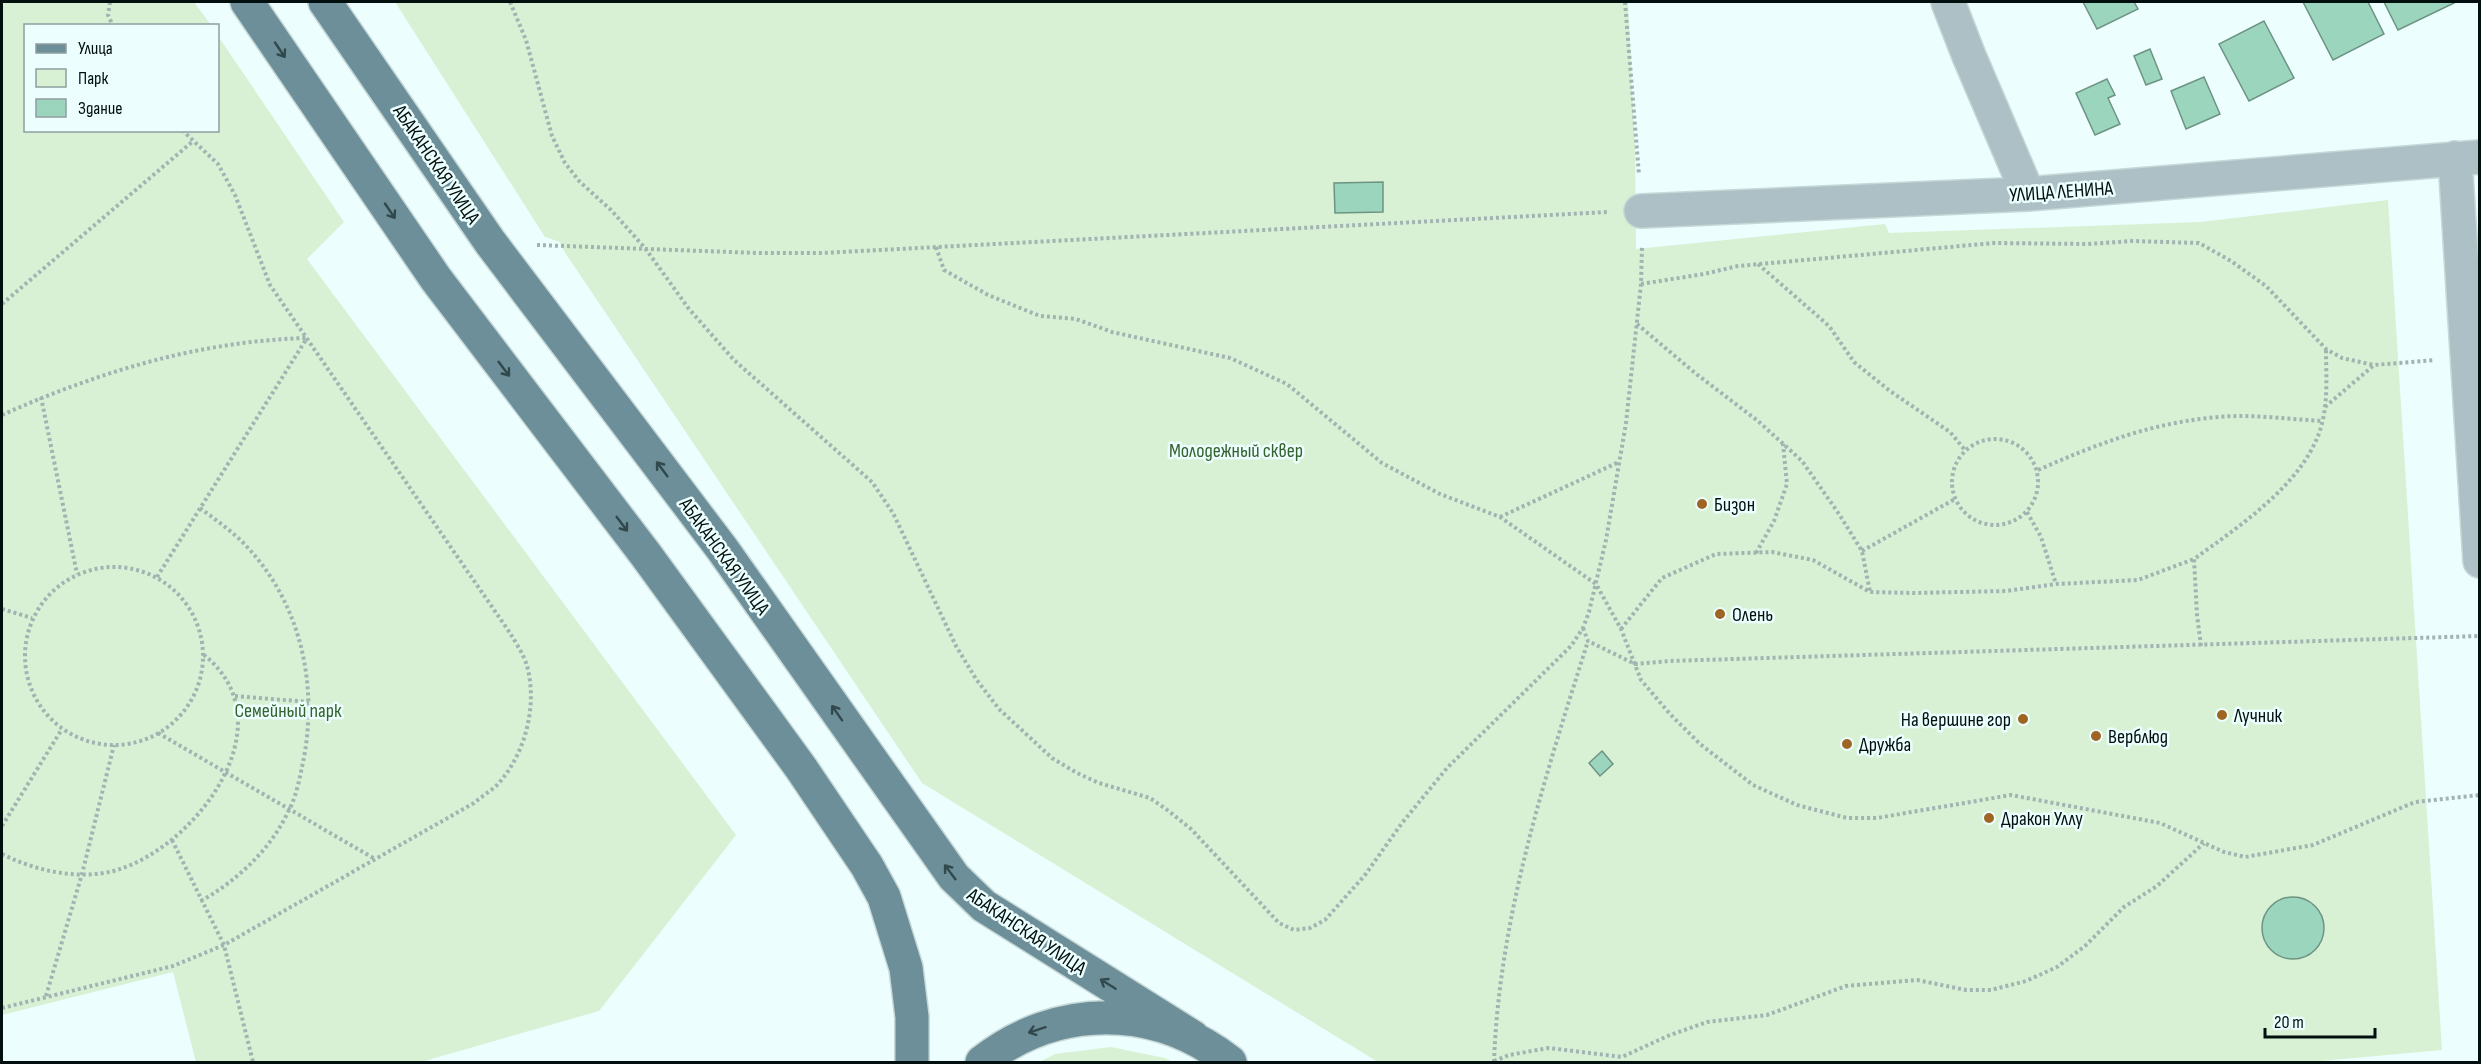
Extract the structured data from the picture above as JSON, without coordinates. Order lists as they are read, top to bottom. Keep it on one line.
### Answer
{"streets":{"main road":["АБАКАНСКАЯ УЛИЦА"],"street":["УЛИЦА ЛЕНИНА"]},"parks":["Молодежный сквер","Семейный парк"],"places":["Бизон","Олень","Лучник","На вершине гор","Верблюд","Дружба","Дракон Уллу"],"legend":["Улица","Парк","Здание"],"scale_bar":"20 m"}
